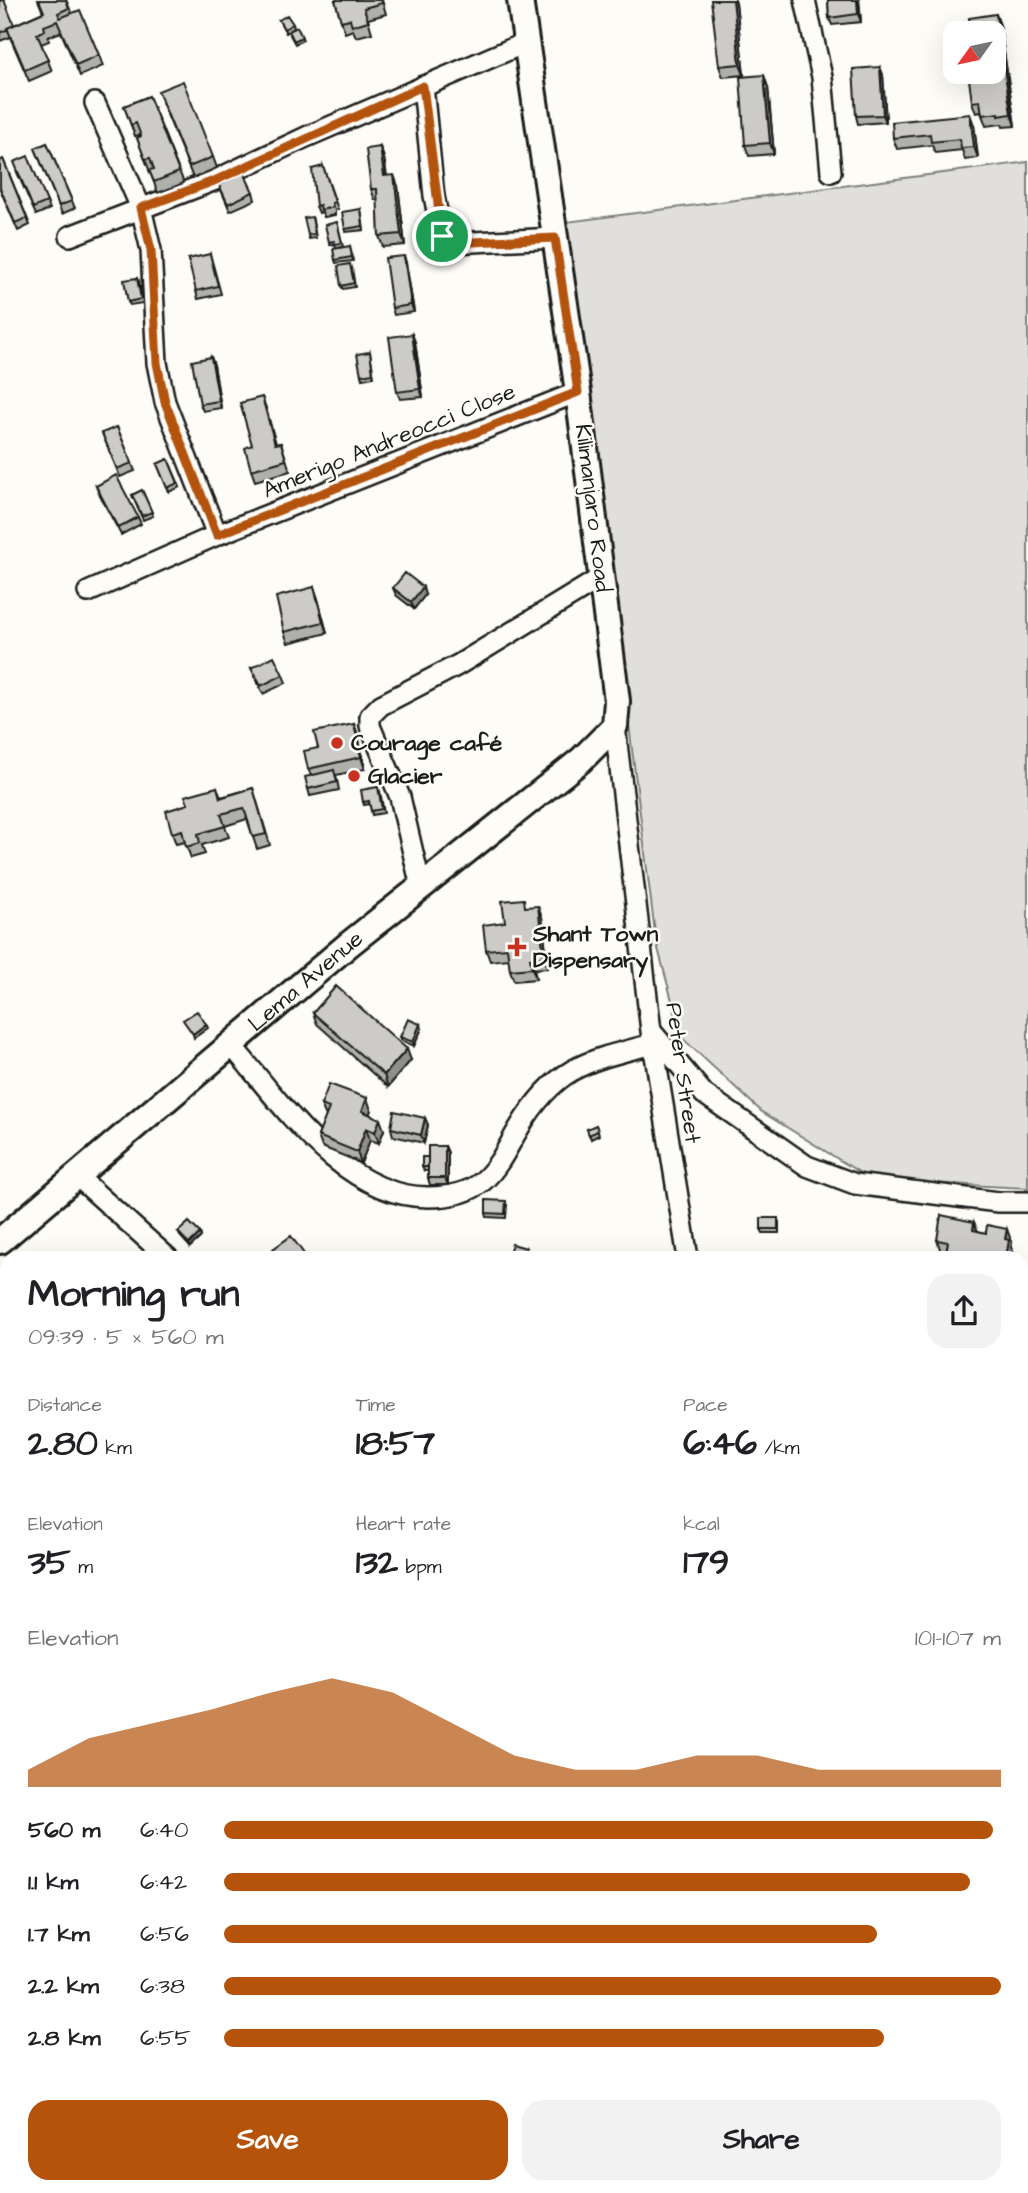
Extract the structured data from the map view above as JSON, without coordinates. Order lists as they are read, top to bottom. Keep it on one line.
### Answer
{"streets":{"main road":["Kilimanjaro Road","Lema Avenue"],"street":["Amerigo Andreocci Close","Peter Street"]},"crossings":[["Amerigo Andreocci Close","Kilimanjaro Road"],["Kilimanjaro Road","Lema Avenue"],["Kilimanjaro Road","Peter Street"],["Lema Avenue","Peter Street"]],"places":{"other":["Courage café","Glacier"],"health":["Shant Town Dispensary"]},"north":"bottom left","page":{"heading":["Morning run","09:39 · 5 × 560 m"],"stats":[["Distance","2.80 km"],["Time","18:57"],["Pace","6:46 /km"],["Elevation","35 m"],["Heart rate","132 bpm"],["kcal","179"]],"chart":["Elevation","101–107 m"],"list":[{"name":"560 m","note":"6:40"},{"name":"1.1 km","note":"6:42"},{"name":"1.7 km","note":"6:56"},{"name":"2.2 km","note":"6:38"},{"name":"2.8 km","note":"6:55"}],"buttons":["Save","Share"]}}
